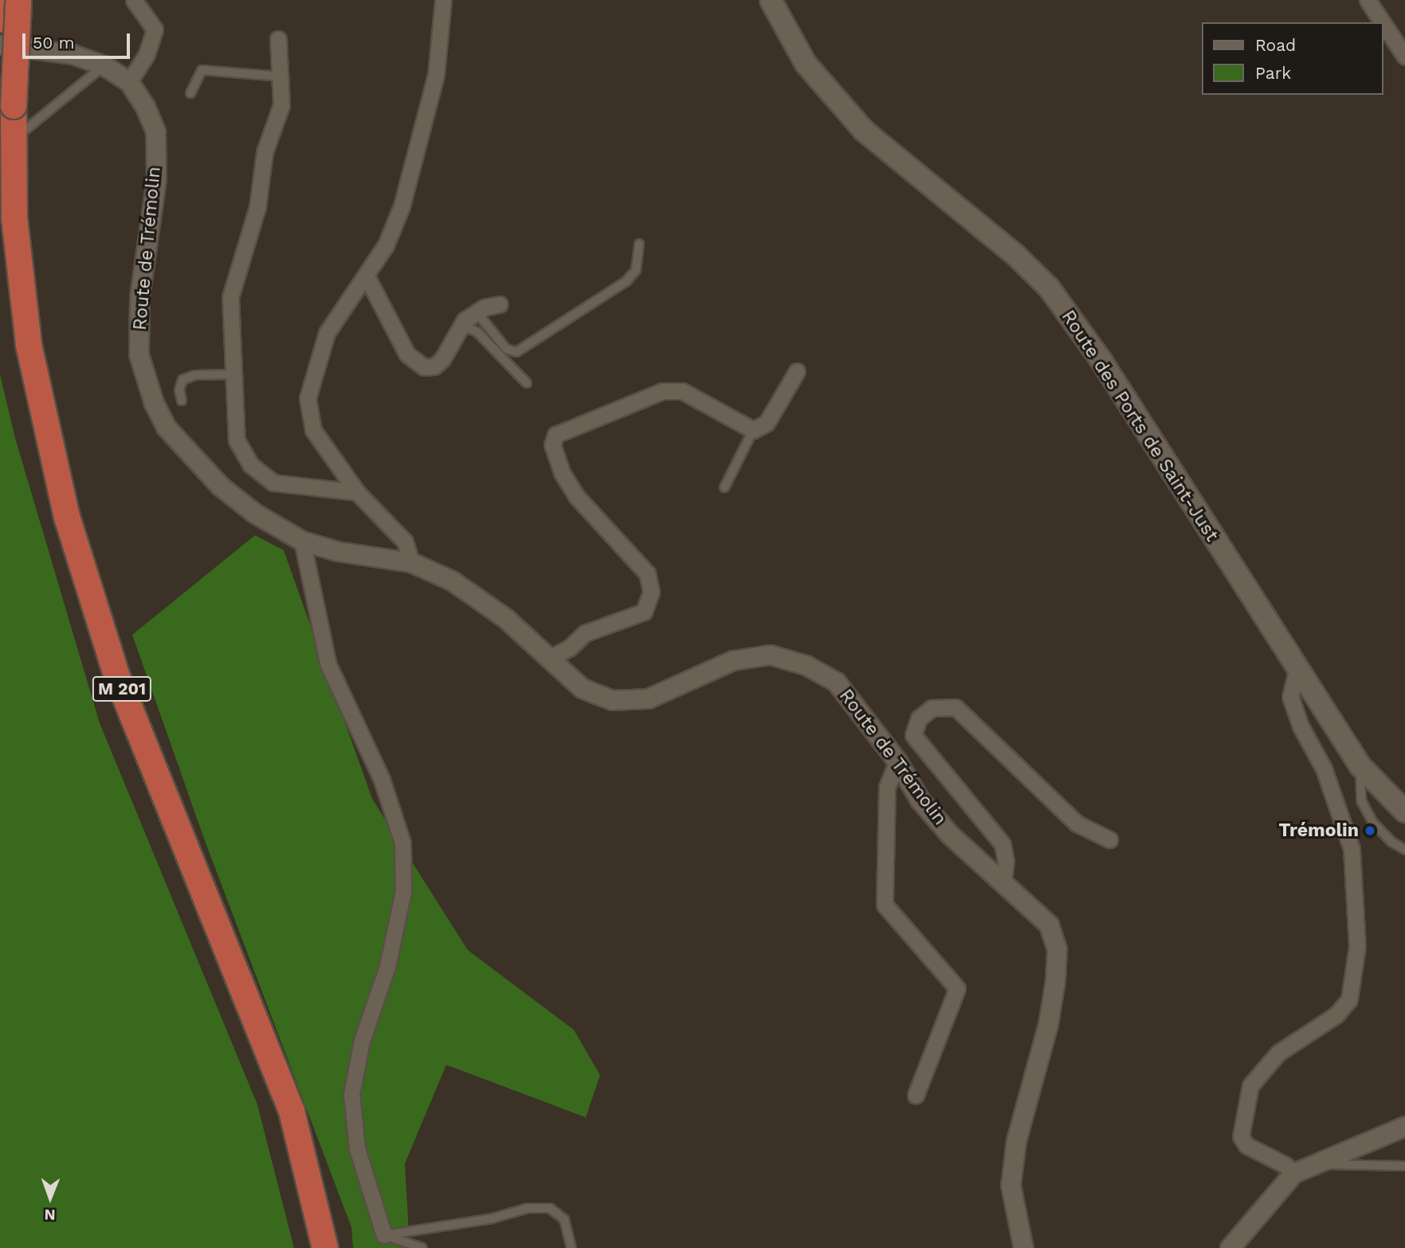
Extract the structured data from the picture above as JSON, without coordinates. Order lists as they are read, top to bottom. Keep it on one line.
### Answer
{"streets":{"highway":["M 201"],"main road":["Route des Ports de Saint-Just"],"street":["Route de Trémolin"]},"places":["Trémolin"],"legend":["Road","Park"],"scale_bar":"50 m","north":"bottom"}
